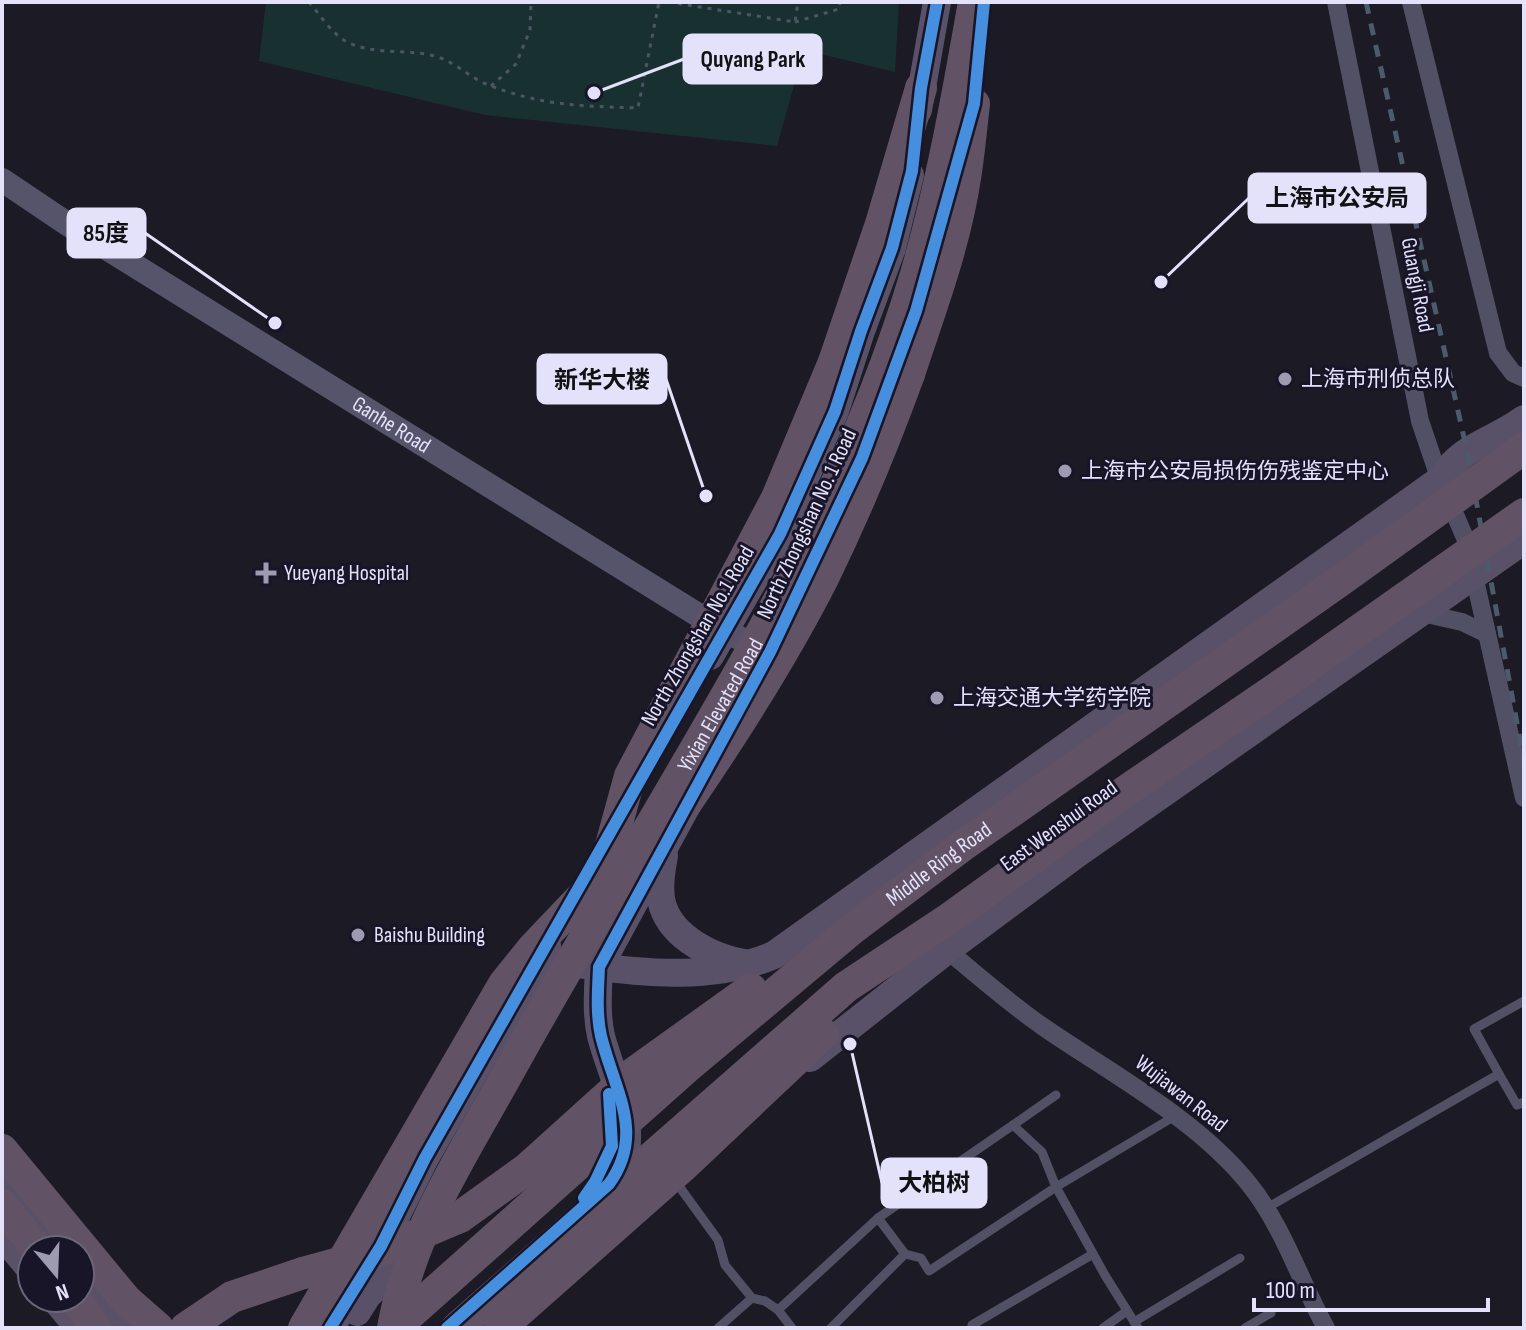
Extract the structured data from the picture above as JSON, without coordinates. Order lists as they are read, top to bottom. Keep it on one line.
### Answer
{"streets":{"highway":["Yixian Elevated Road","Middle Ring Road"],"main road":["North Zhongshan No. 1 Road","North Zhongshan No.1 Road","East Wenshui Road"],"street":["Guangji Road","Ganhe Road","Wujiawan Road"]},"crossings":[["Guangji Road","East Wenshui Road"],["Ganhe Road","North Zhongshan No. 1 Road"],["Ganhe Road","North Zhongshan No.1 Road"],["North Zhongshan No.1 Road","Yixian Elevated Road"],["North Zhongshan No.1 Road","East Wenshui Road"],["Yixian Elevated Road","Middle Ring Road"],["East Wenshui Road","Middle Ring Road"],["East Wenshui Road","Wujiawan Road"]],"places":{"other":["Quyang Park","上海市公安局","85度","上海市刑侦总队","上海市公安局损伤伤残鉴定中心","新华大楼","上海交通大学药学院","Baishu Building","大柏树"],"health":["Yueyang Hospital"]},"scale_bar":"100 m","north":"bottom"}
